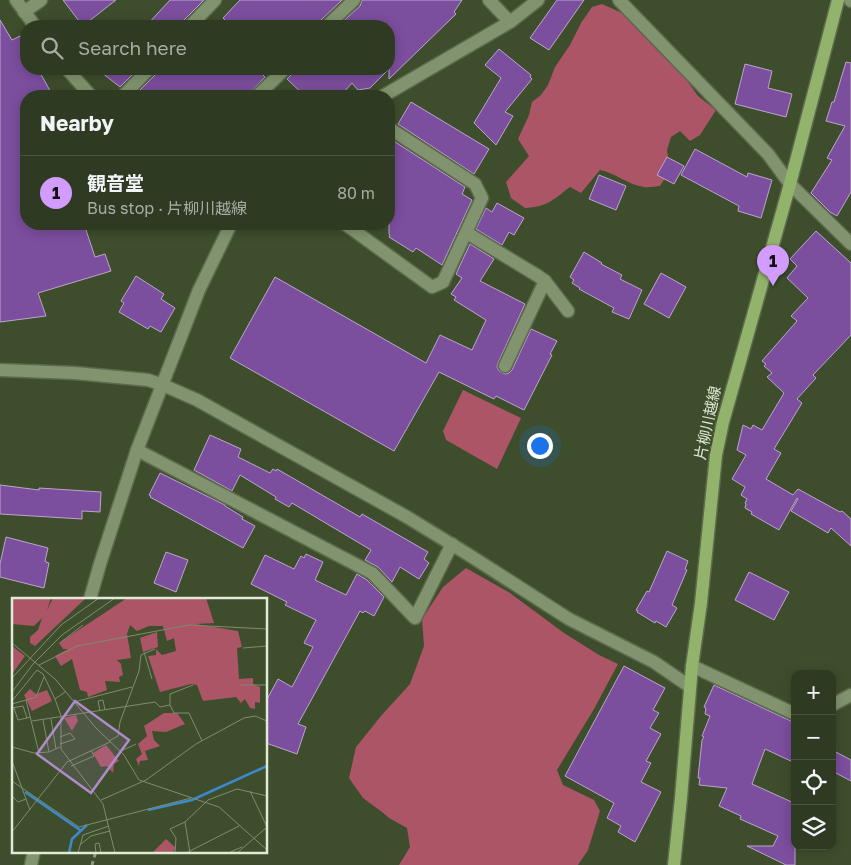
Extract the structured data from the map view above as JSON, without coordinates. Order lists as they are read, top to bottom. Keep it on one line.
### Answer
{"streets":{"main road":["片柳川越線"]},"page":{"search":"Search here","heading":"Nearby","list":[{"mark":"1","name":"観音堂","note":"Bus stop · 片柳川越線","value":"80 m"}],"pins":"1","map_buttons":["+","−"]}}
